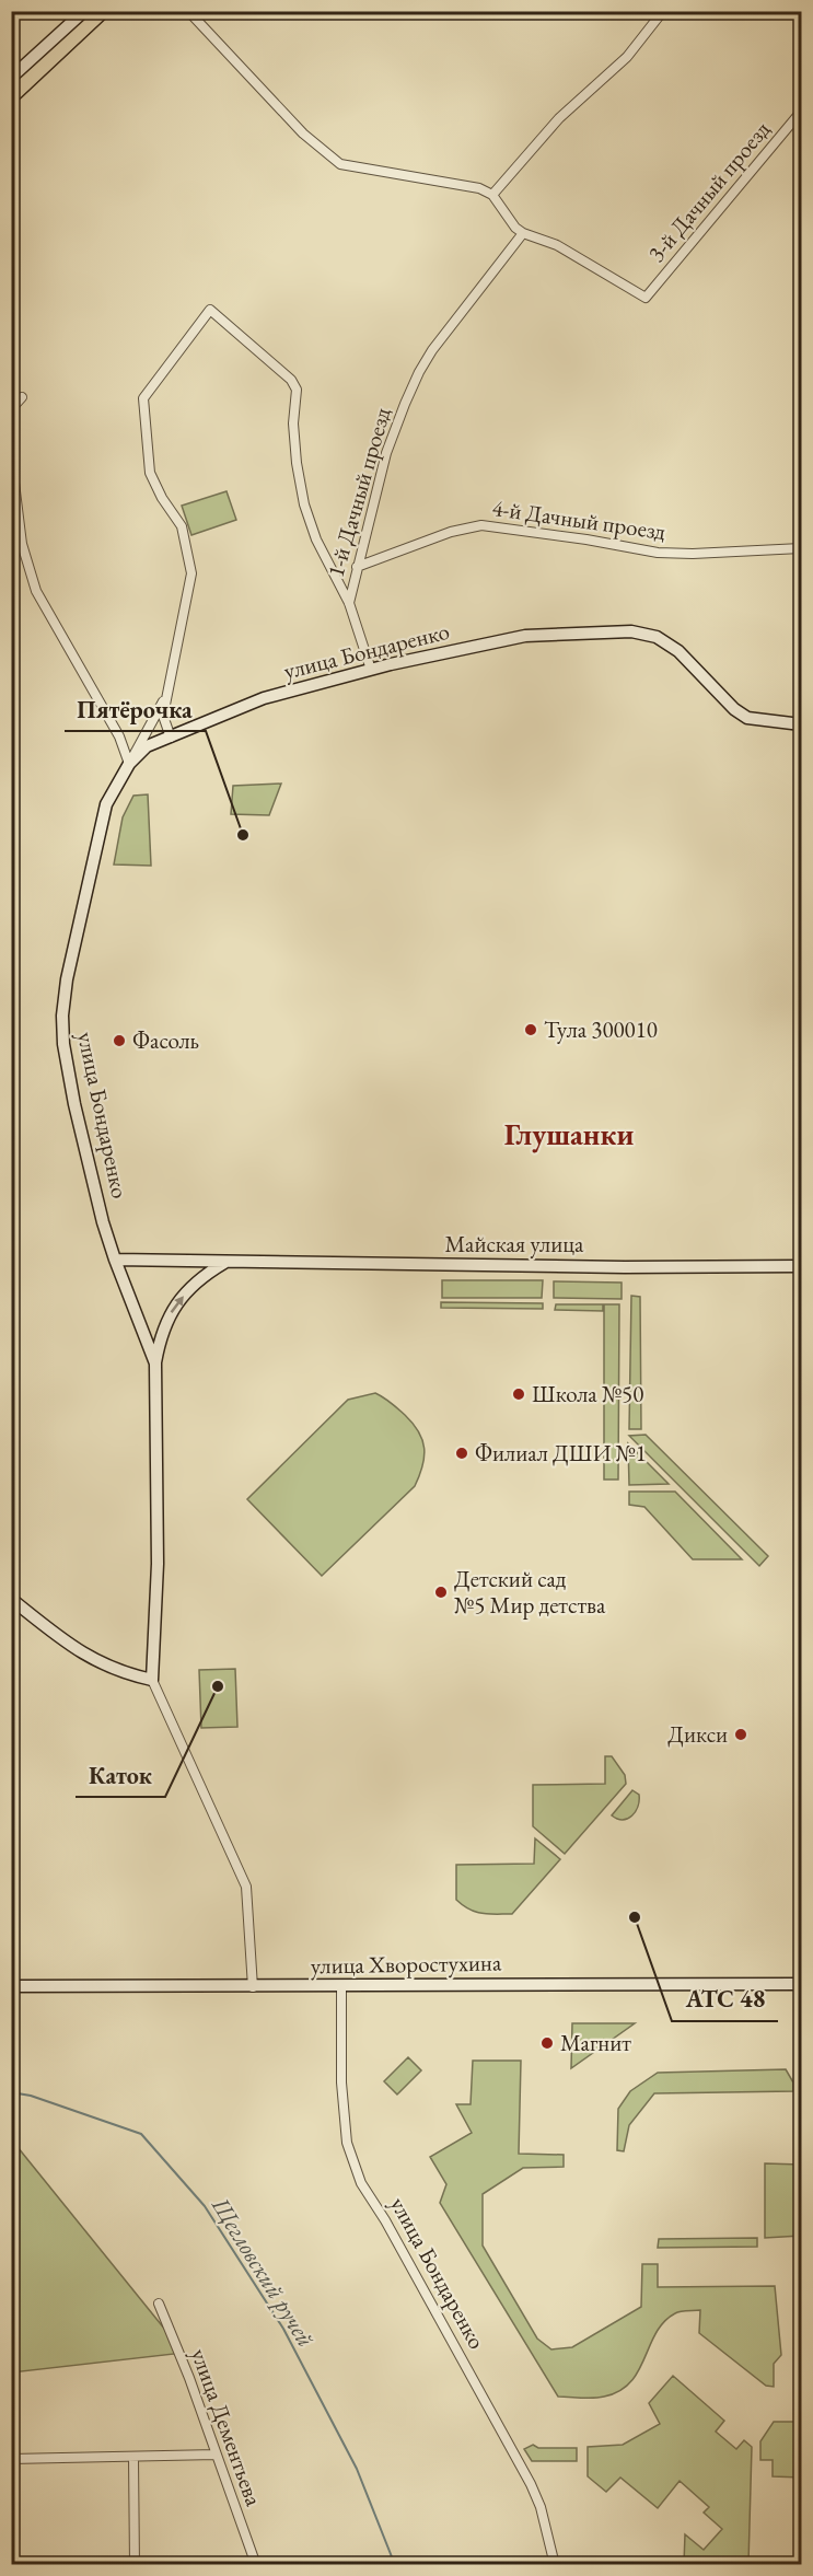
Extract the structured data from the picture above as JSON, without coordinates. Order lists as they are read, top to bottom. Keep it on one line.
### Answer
{"streets":{"street":["3-й Дачный проезд","1-й Дачный проезд","4-й Дачный проезд","улица Бондаренко","Майская улица","улица Хворостухина","улица Дементьева"]},"crossings":[["3-й Дачный проезд","1-й Дачный проезд"],["1-й Дачный проезд","4-й Дачный проезд"],["улица Бондаренко","Майская улица"],["улица Бондаренко","улица Хворостухина"]],"districts":["Глушанки"],"water":["Щегловский ручей"],"places":["Пятёрочка","Тула 300010","Фасоль","Школа №50","Филиал ДШИ №1","Детский сад №5 Мир детства","Каток","Дикси","АТС 48","Магнит"]}
